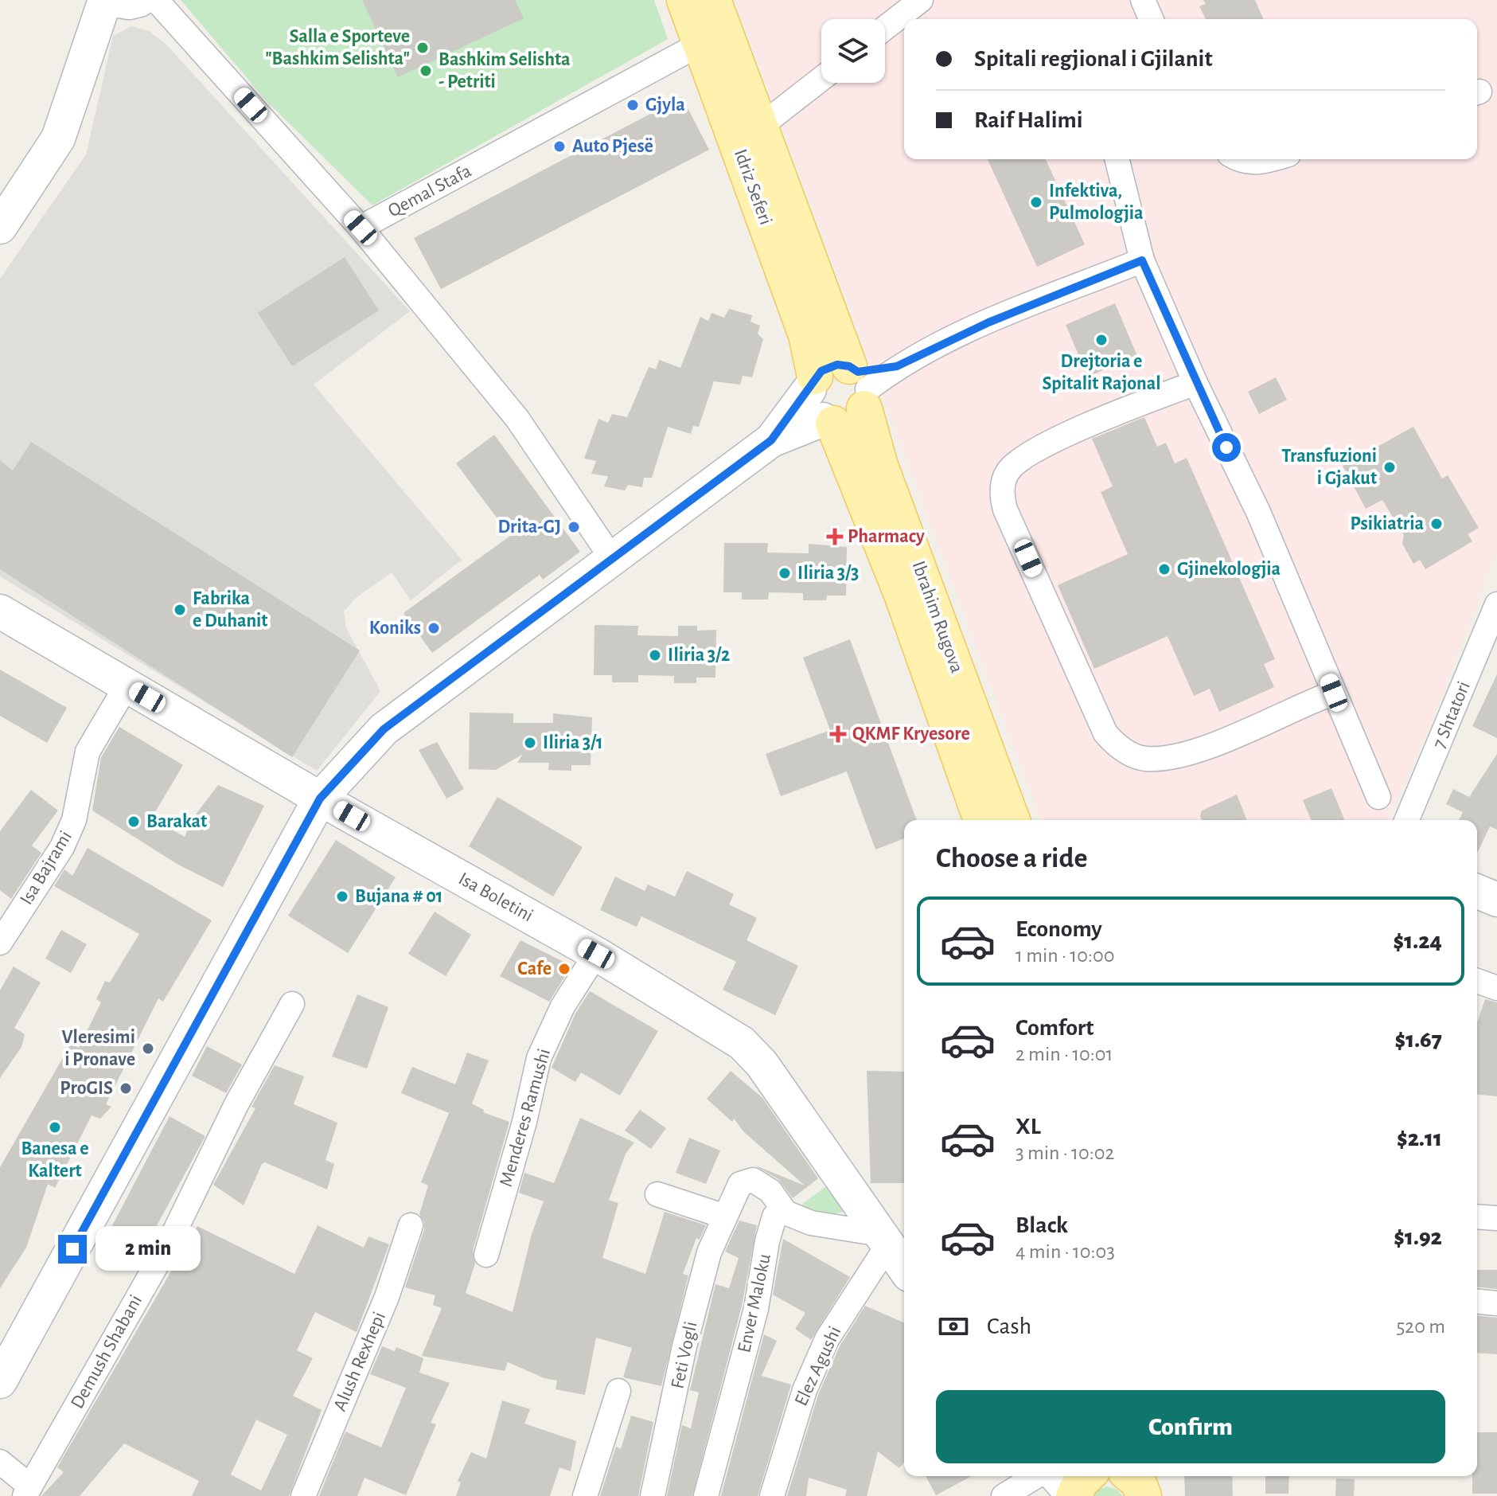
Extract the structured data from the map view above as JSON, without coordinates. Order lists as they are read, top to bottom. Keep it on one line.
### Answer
{"streets":{"main road":["Idriz Seferi","Ibrahim Rugova"],"street":["Qemal Stafa","7 Shtatori","Isa Bajrami","Isa Boletini","Menderes Ramushi","Enver Maloku","Demush Shabani","Feti Vogli","Alush Rexhepi","Elez Agushi"]},"crossings":[["Idriz Seferi","Qemal Stafa"],["Idriz Seferi","Ibrahim Rugova"],["Isa Bajrami","Isa Boletini"],["Isa Boletini","Menderes Ramushi"],["Isa Boletini","Elez Agushi"],["Enver Maloku","Feti Vogli"]],"places":{"other":["Salla e Sporteve \"Bashkim Selishta\"","Bashkim Selishta - Petriti","Gjyla","Auto Pjesë","Infektiva, Pulmologjia","Drejtoria e Spitalit Rajonal","Transfuzioni i Gjakut","Psikiatria","Drita-GJ","Gjinekologjia","Iliria 3/3","Fabrika e Duhanit","Koniks","Iliria 3/2","Iliria 3/1","Barakat","Bujana # 01","Cafe","Vleresimi i Pronave","ProGIS","Banesa e Kaltert"],"health":["Pharmacy","QKMF Kryesore"]},"page":{"banner":["Spitali regjional i Gjilanit","Raif Halimi"],"heading":"Choose a ride","list":[{"name":"Economy","note":"1 min · 10:00","value":"$1.24"},{"name":"Comfort","note":"2 min · 10:01","value":"$1.67"},{"name":"XL","note":"3 min · 10:02","value":"$2.11"},{"name":"Black","note":"4 min · 10:03","value":"$1.92"}],"bubble":"2 min","pay":["Cash","520 m"],"buttons":"Confirm"}}
